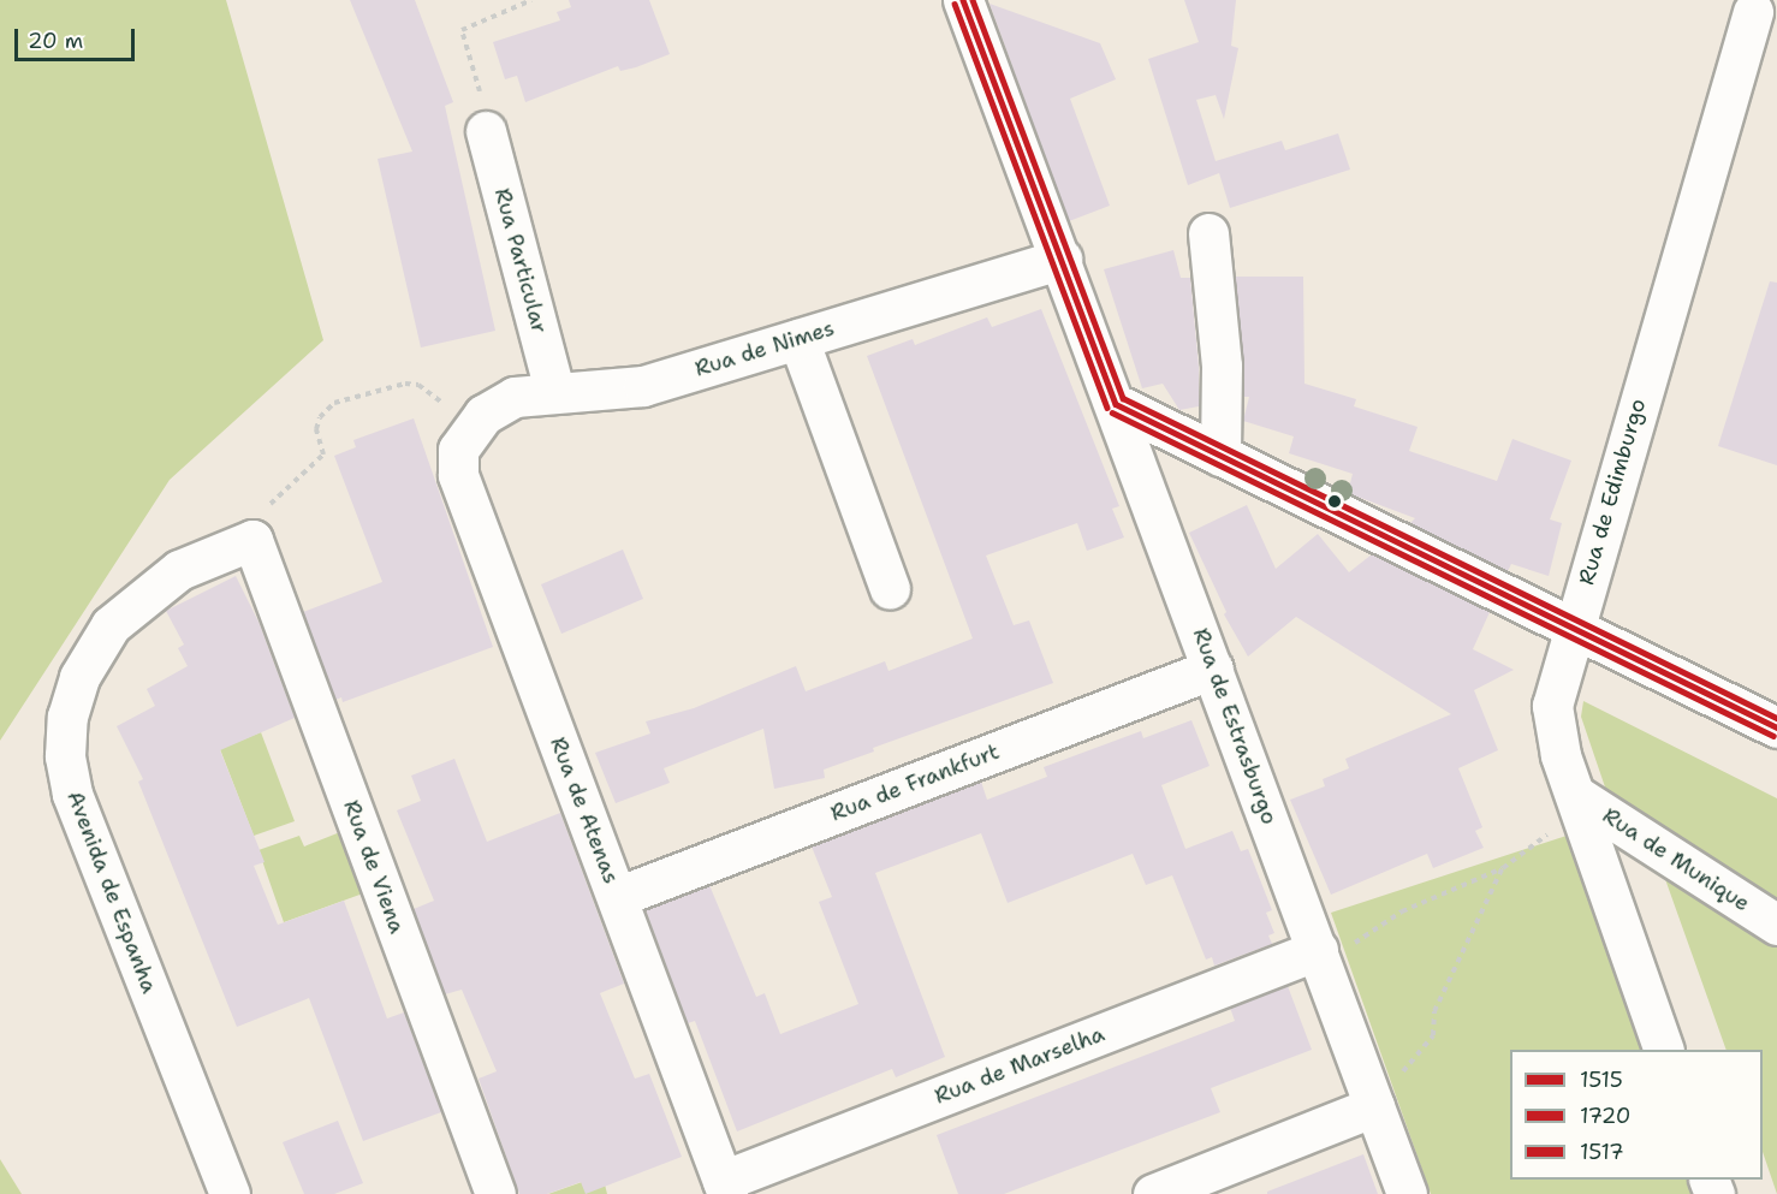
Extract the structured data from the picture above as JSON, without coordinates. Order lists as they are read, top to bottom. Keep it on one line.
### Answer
{"streets":{"street":["Rua Particular","Rua de Nimes","Rua de Edimburgo","Rua de Estrasburgo","Rua de Frankfurt","Rua de Atenas","Rua de Munique","Rua de Viena","Avenida de Espanha","Rua de Marselha"]},"crossings":[["Rua Particular","Rua de Nimes"],["Rua de Nimes","Rua de Estrasburgo"],["Rua de Nimes","Rua de Atenas"],["Rua de Edimburgo","Rua de Munique"],["Rua de Estrasburgo","Rua de Frankfurt"],["Rua de Estrasburgo","Rua de Marselha"],["Rua de Frankfurt","Rua de Atenas"],["Rua de Atenas","Rua de Marselha"],["Rua de Viena","Avenida de Espanha"]],"lines":["transit line 1515","transit line 1517","transit line 1720"],"legend":["1515","1720","1517"],"scale_bar":"20 m"}
